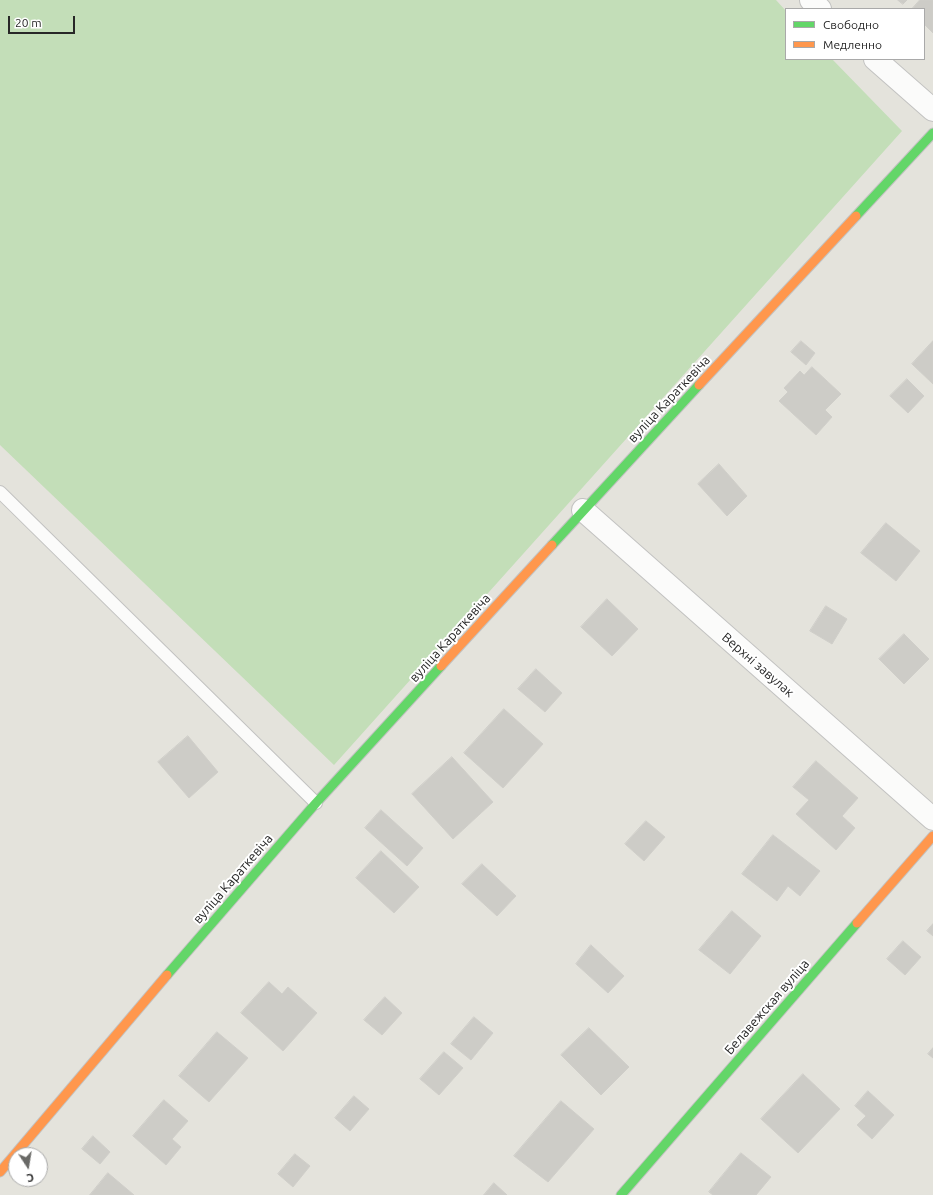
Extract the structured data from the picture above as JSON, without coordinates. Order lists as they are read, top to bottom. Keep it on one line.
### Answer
{"streets":{"street":["вуліца Караткевіча","Верхні завулак","Белавежская вуліца"]},"crossings":[["вуліца Караткевіча","Верхні завулак"]],"legend":["Свободно","Медленно"],"scale_bar":"20 m","north":"bottom"}
